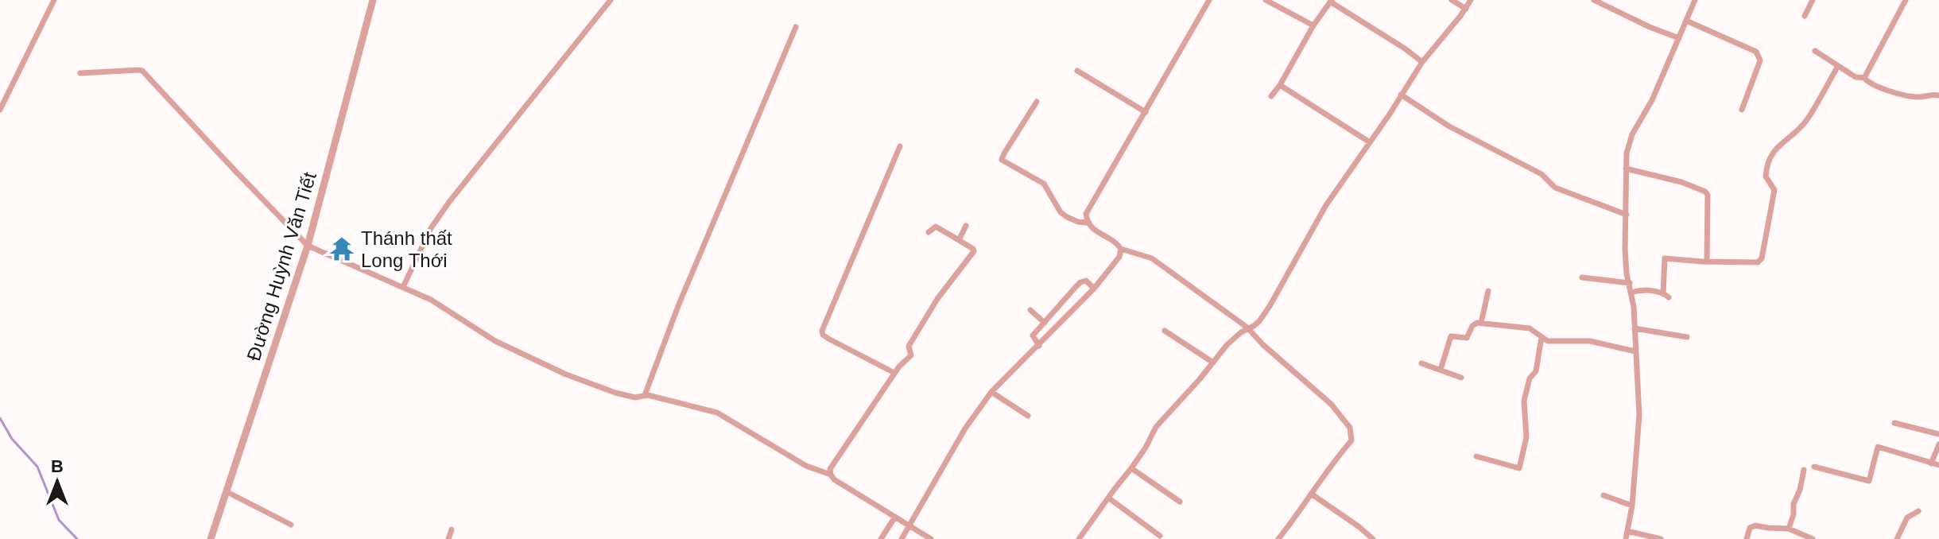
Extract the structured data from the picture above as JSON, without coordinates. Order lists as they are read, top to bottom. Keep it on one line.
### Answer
{"streets":{"street":["Đường Huỳnh Văn Tiết"]},"places":{"temple":["Thánh thất Long Thới"]},"north":"top"}
